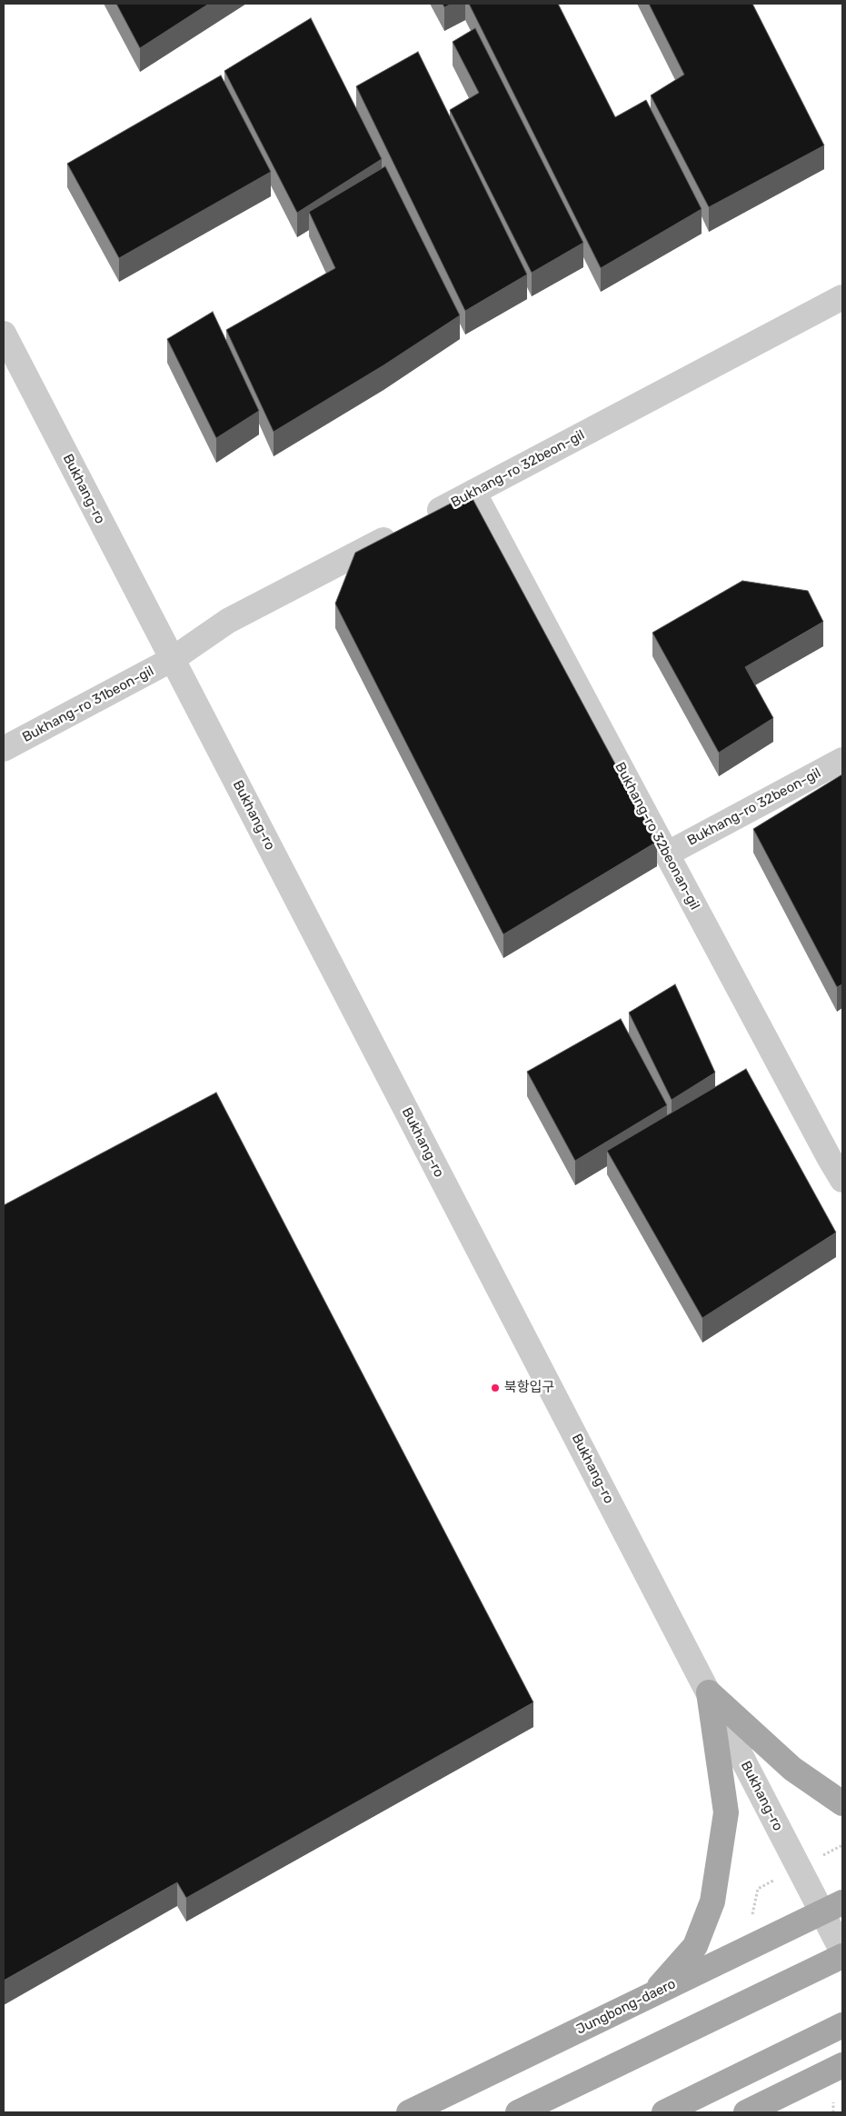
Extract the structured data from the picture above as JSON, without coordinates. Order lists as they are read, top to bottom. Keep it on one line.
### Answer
{"streets":{"main road":["Jungbong-daero"],"street":["Bukhang-ro 32beon-gil","Bukhang-ro","Bukhang-ro 31beon-gil","Bukhang-ro 32beonan-gil"]},"crossings":[["Bukhang-ro 32beon-gil","Bukhang-ro"],["Bukhang-ro 32beon-gil","Bukhang-ro 31beon-gil"],["Bukhang-ro 32beon-gil","Bukhang-ro 32beonan-gil"],["Bukhang-ro","Bukhang-ro 31beon-gil"],["Bukhang-ro","Jungbong-daero"]],"places":["북항입구"]}
